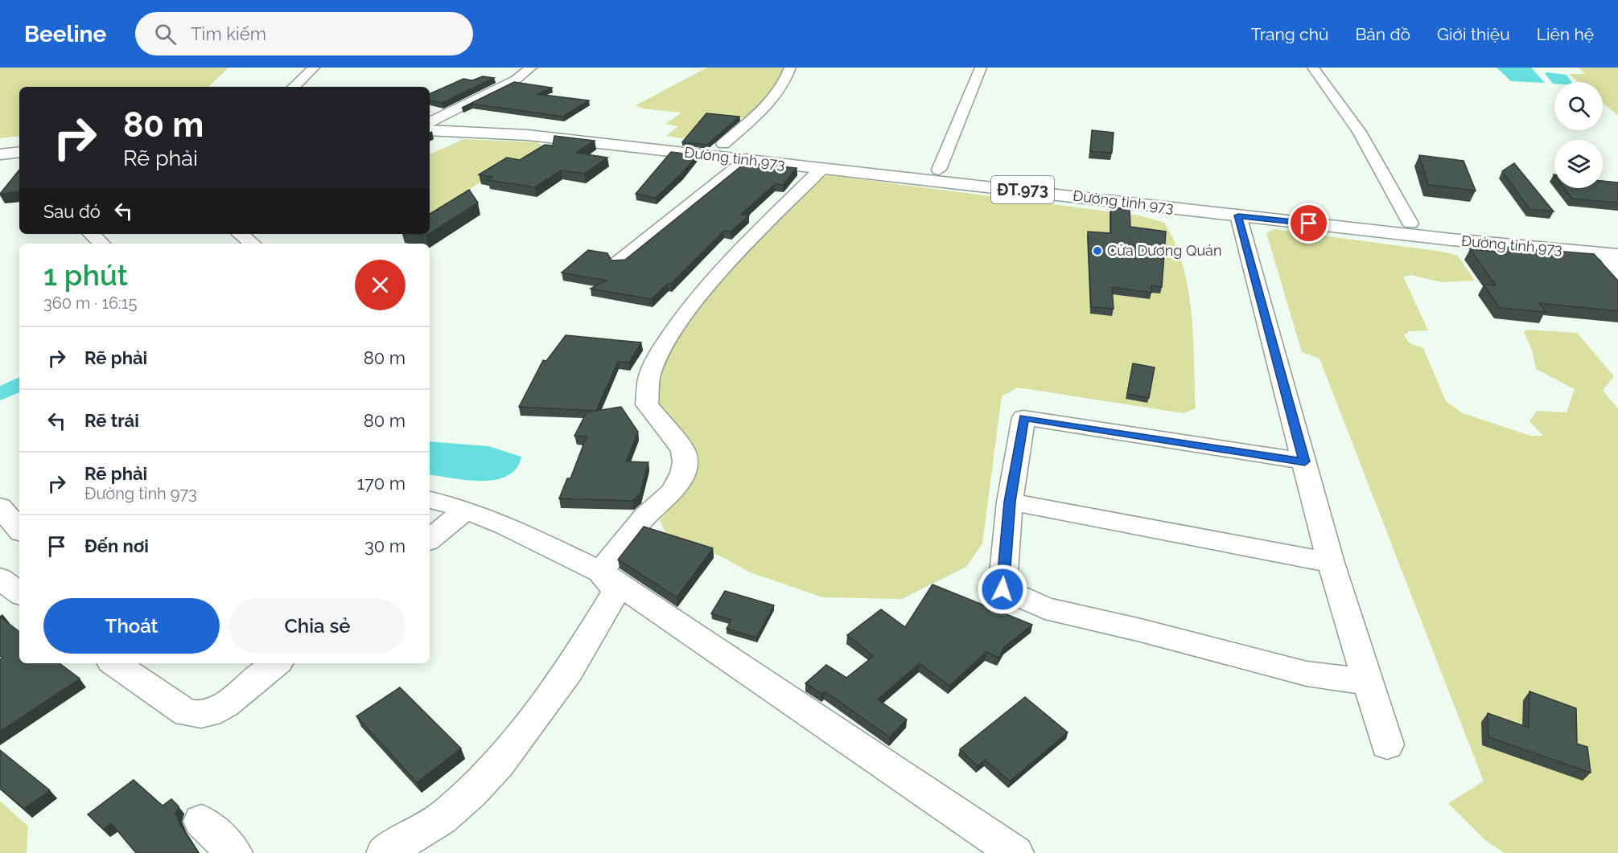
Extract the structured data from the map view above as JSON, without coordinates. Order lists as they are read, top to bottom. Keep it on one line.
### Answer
{"streets":{"main road":["Đường tỉnh 973","ĐT.973"]},"places":["Cửa Dương Quán"],"page":{"header":"Beeline","search":"Tìm kiếm","nav":["Trang chủ","Bản đồ","Giới thiệu","Liên hệ"],"turn":["80 m","Rẽ phải"],"then":"Sau đó","heading":["1 phút","360 m · 16:15"],"list":[{"name":"Rẽ phải","value":"80 m"},{"name":"Rẽ trái","value":"80 m"},{"name":"Rẽ phải","note":"Đường tỉnh 973","value":"170 m"},{"name":"Đến nơi","value":"30 m"}],"buttons":["Thoát","Chia sẻ"]}}
